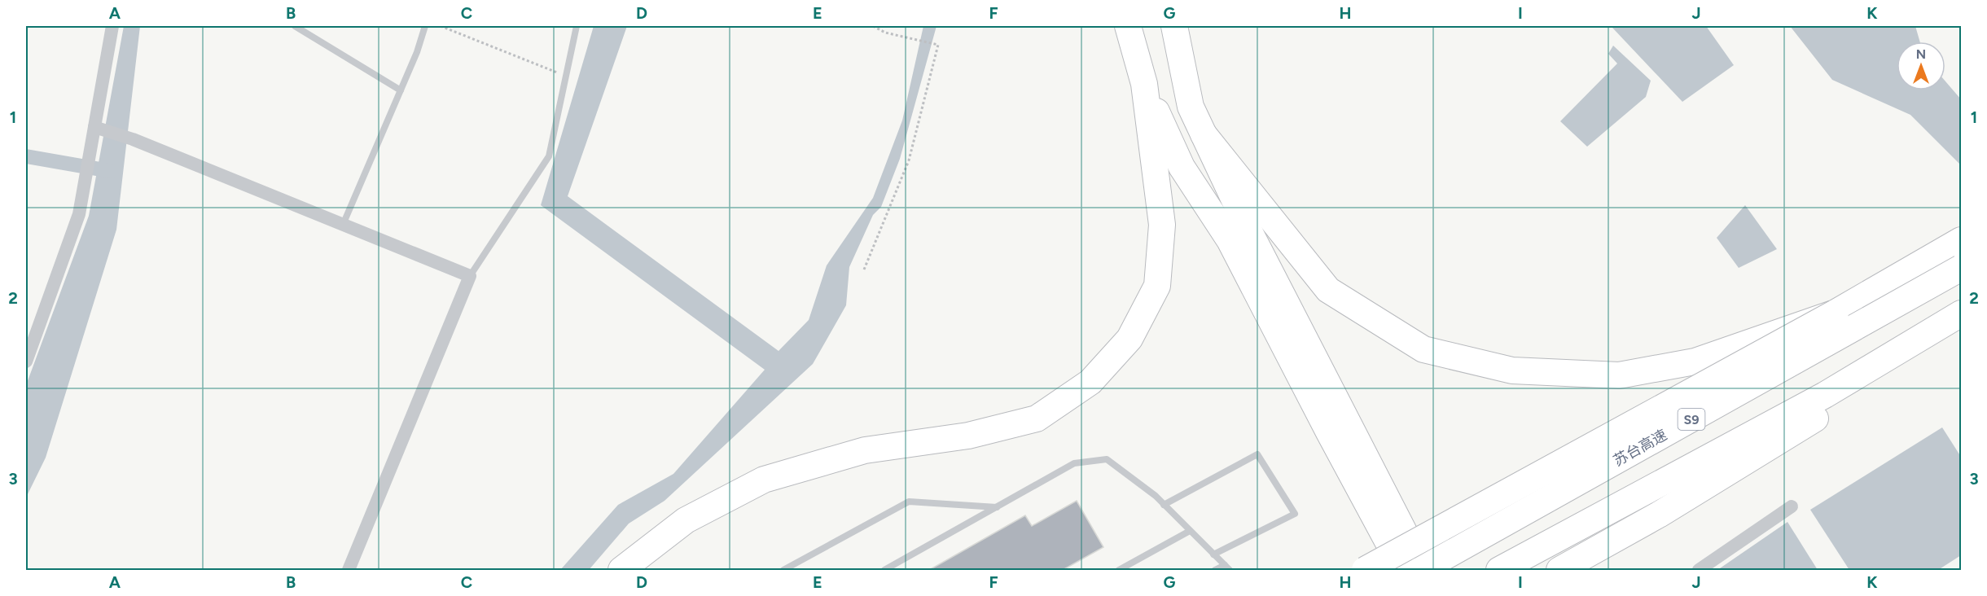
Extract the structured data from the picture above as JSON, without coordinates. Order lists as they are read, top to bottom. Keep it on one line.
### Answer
{"streets":{"highway":["S9","苏台高速"]},"north":"top","grid":{"columns":["A","B","C","D","E","F","G","H","I","J","K"],"rows":["1","2","3"]}}
